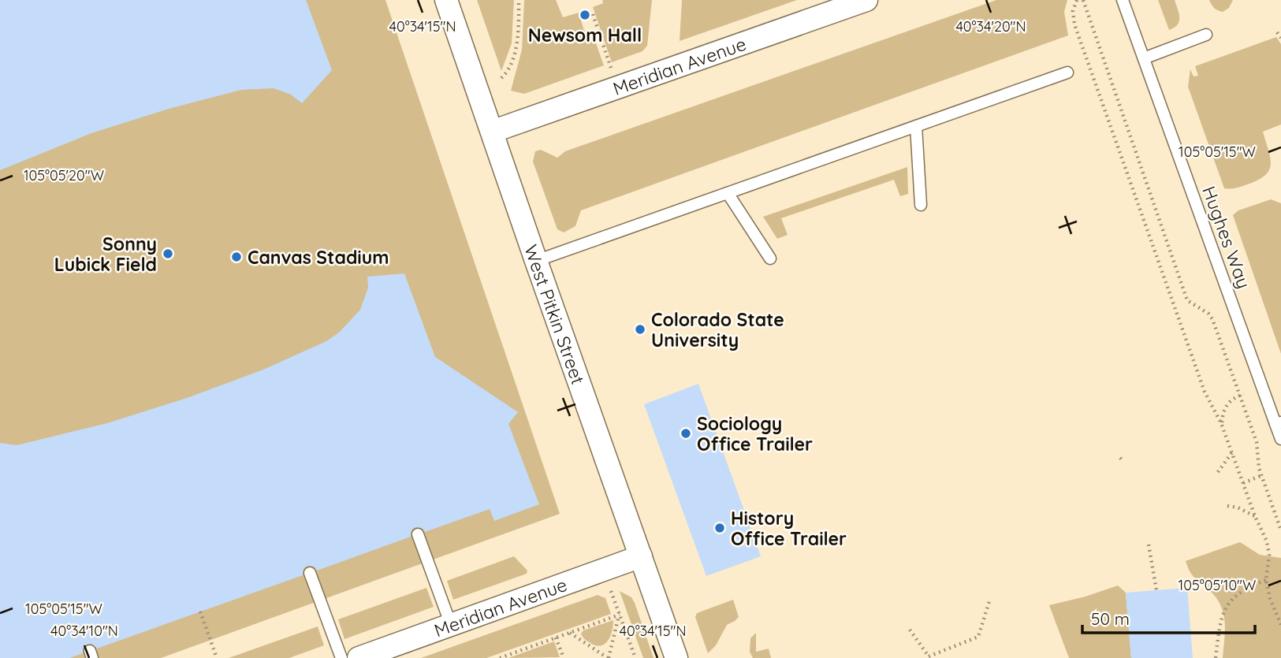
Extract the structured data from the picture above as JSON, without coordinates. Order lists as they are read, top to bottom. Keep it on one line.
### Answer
{"streets":{"street":["Meridian Avenue","West Pitkin Street"],"lane":["Hughes Way"]},"crossings":[["Meridian Avenue","West Pitkin Street"]],"places":["Newsom Hall","Sonny Lubick Field","Canvas Stadium","Colorado State University","Sociology Office Trailer","History Office Trailer"],"scale_bar":"50 m","coordinates":["40°34'15\"N","40°34'20\"N","105°05'15\"W","105°05'20\"W","105°05'10\"W","40°34'10\"N"]}
